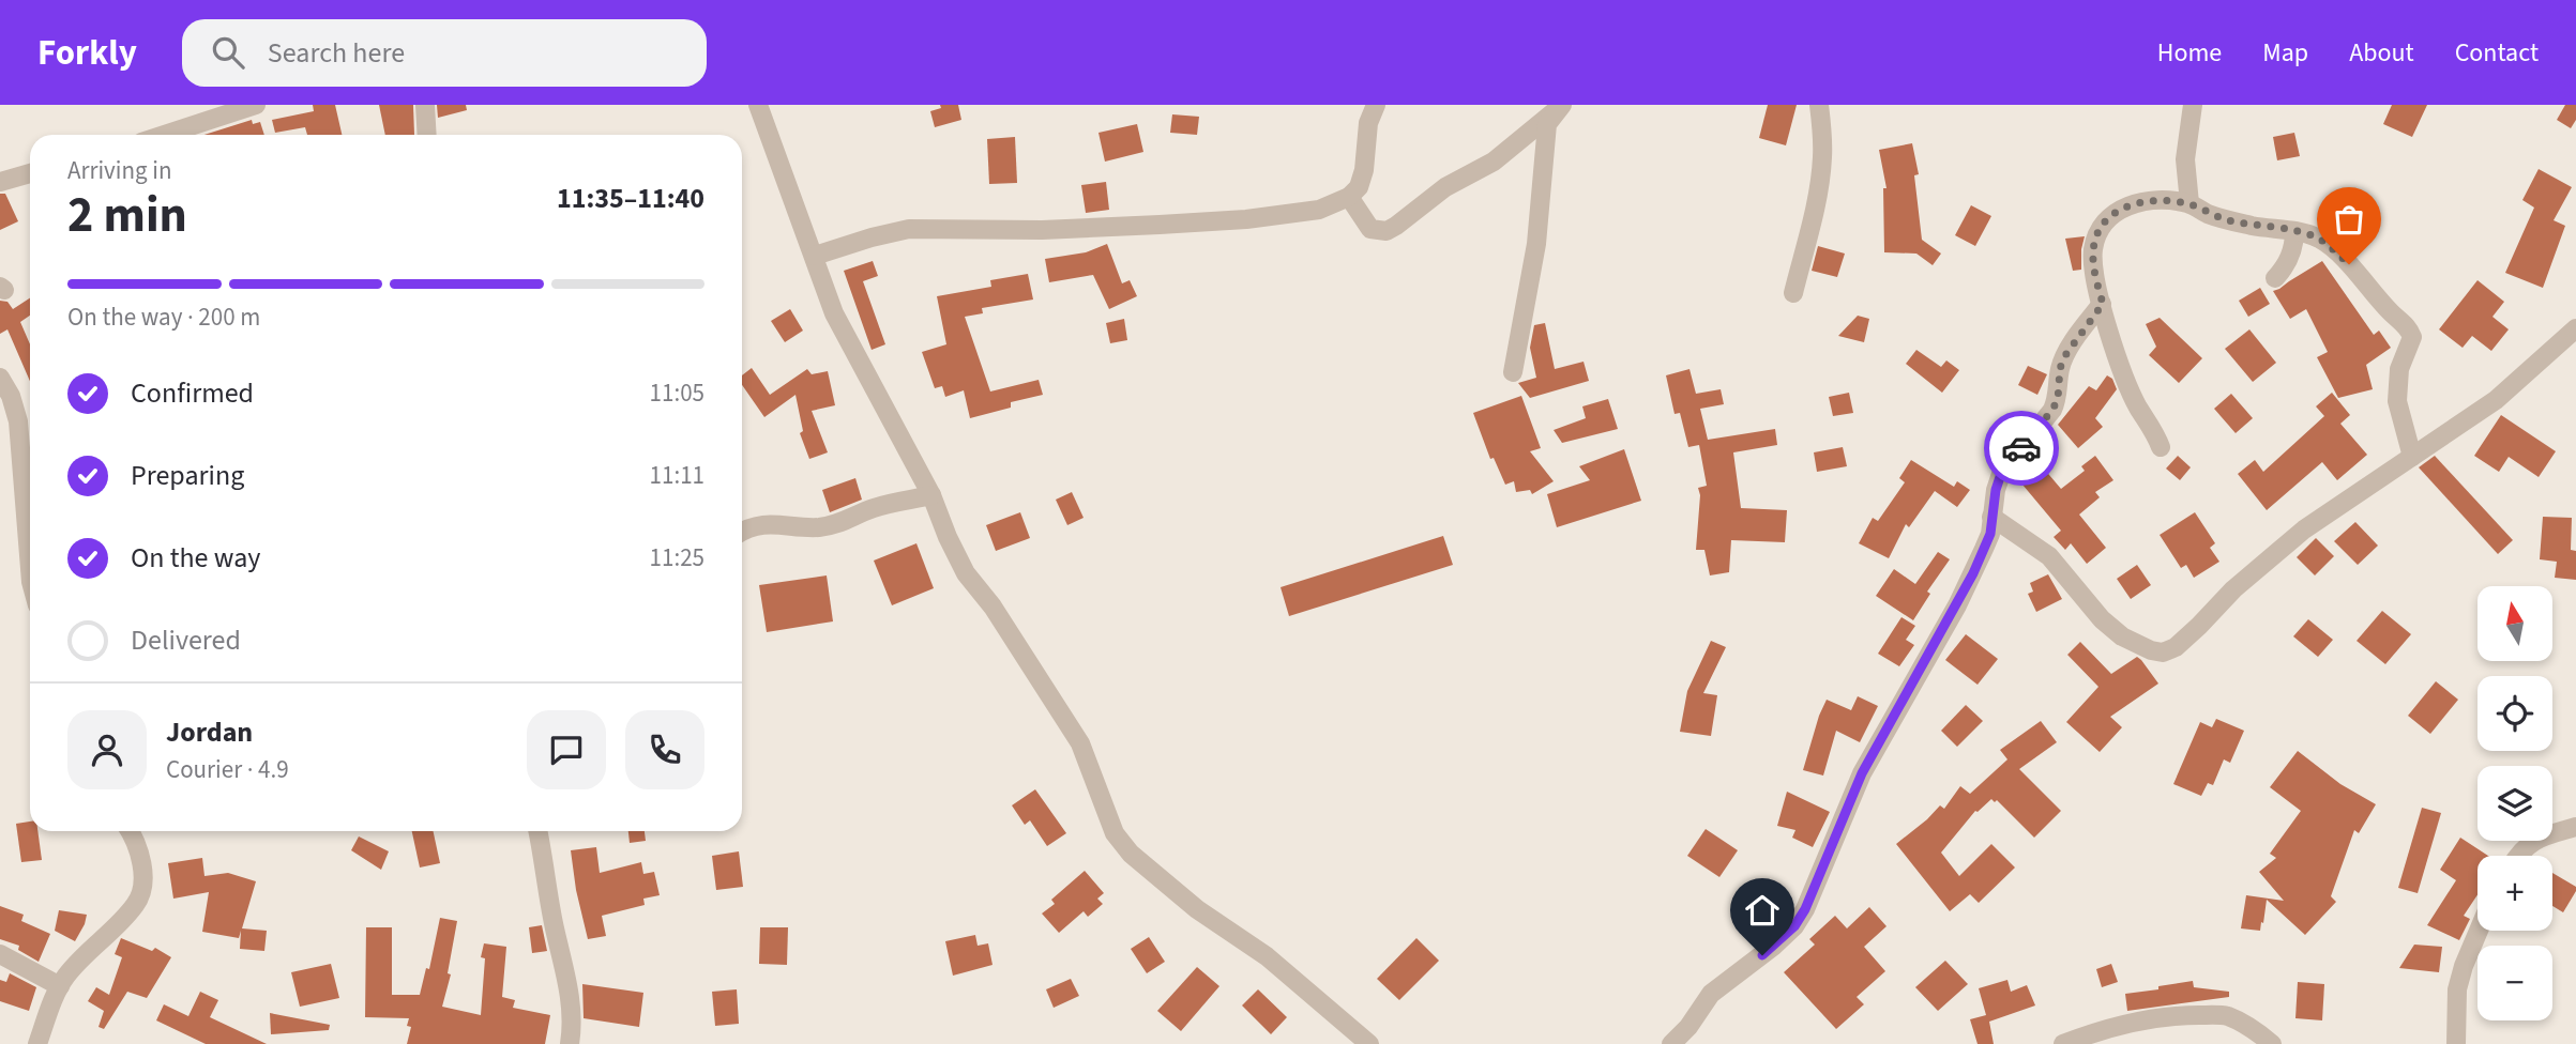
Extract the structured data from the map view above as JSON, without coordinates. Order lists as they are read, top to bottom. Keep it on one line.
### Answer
{"north":"top","page":{"header":"Forkly","search":"Search here","nav":["Home","Map","About","Contact"],"heading":["2 min","Arriving in","11:35–11:40"],"panel":["Jordan","Courier · 4.9"],"bar":"On the way · 200 m","list":[["Confirmed","11:05"],["Preparing","11:11"],["On the way","11:25"],"Delivered"],"map_buttons":["+","−"]}}
